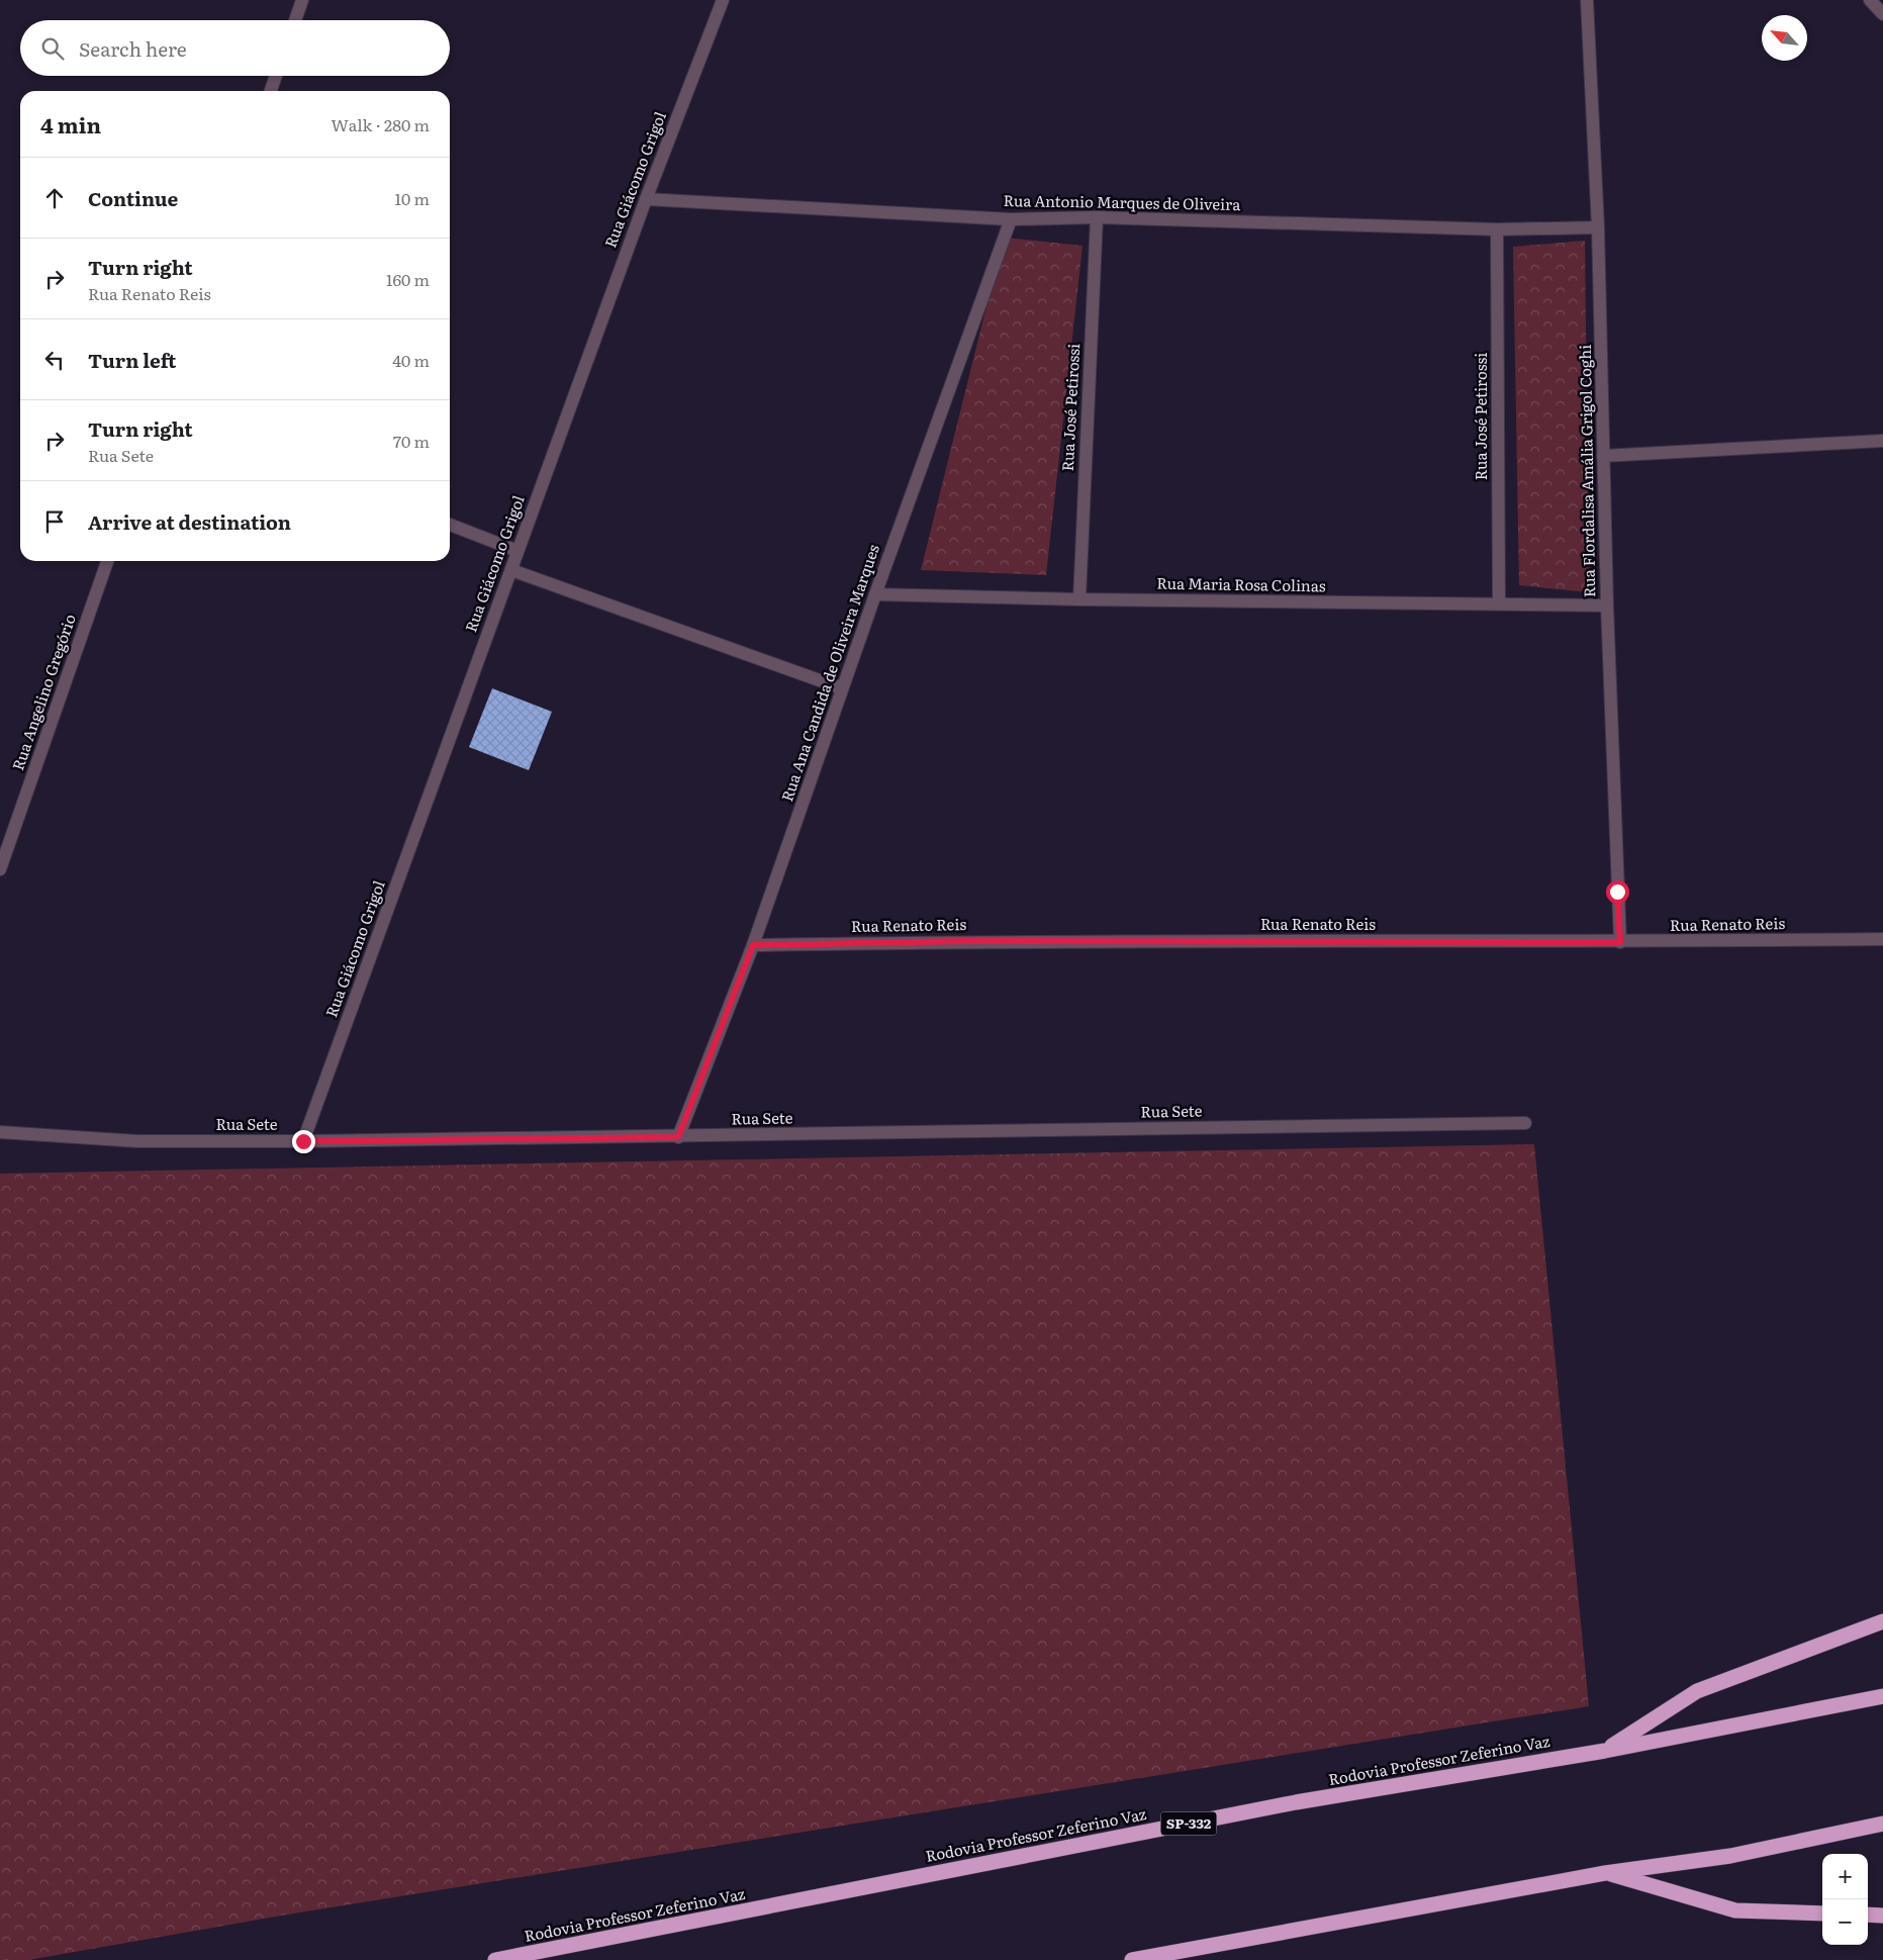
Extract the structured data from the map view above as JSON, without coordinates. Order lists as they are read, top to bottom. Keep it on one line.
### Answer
{"streets":{"highway":["Rodovia Professor Zeferino Vaz","SP-332"],"street":["Rua Giácomo Grigol","Rua Antonio Marques de Oliveira","Rua José Petirossi","Rua Flordalisa Amália Grigol Coghi","Rua Maria Rosa Colinas","Rua Ana Candida de Oliveira Marques","Rua Angelino Gregório","Rua Renato Reis","Rua Sete"]},"crossings":[["Rua Giácomo Grigol","Rua Antonio Marques de Oliveira"],["Rua Giácomo Grigol","Rua Sete"],["Rua Antonio Marques de Oliveira","Rua José Petirossi"],["Rua Antonio Marques de Oliveira","Rua Flordalisa Amália Grigol Coghi"],["Rua Antonio Marques de Oliveira","Rua Ana Candida de Oliveira Marques"],["Rua José Petirossi","Rua Maria Rosa Colinas"],["Rua Flordalisa Amália Grigol Coghi","Rua Maria Rosa Colinas"],["Rua Flordalisa Amália Grigol Coghi","Rua Renato Reis"],["Rua Maria Rosa Colinas","Rua Ana Candida de Oliveira Marques"],["Rua Ana Candida de Oliveira Marques","Rua Renato Reis"],["Rua Ana Candida de Oliveira Marques","Rua Sete"]],"north":"top left","page":{"search":"Search here","heading":["4 min","Walk · 280 m"],"list":[["Continue","10 m"],["Turn right","Rua Renato Reis","160 m"],["Turn left","40 m"],["Turn right","Rua Sete","70 m"],"Arrive at destination"],"map_buttons":["+","−"]}}
